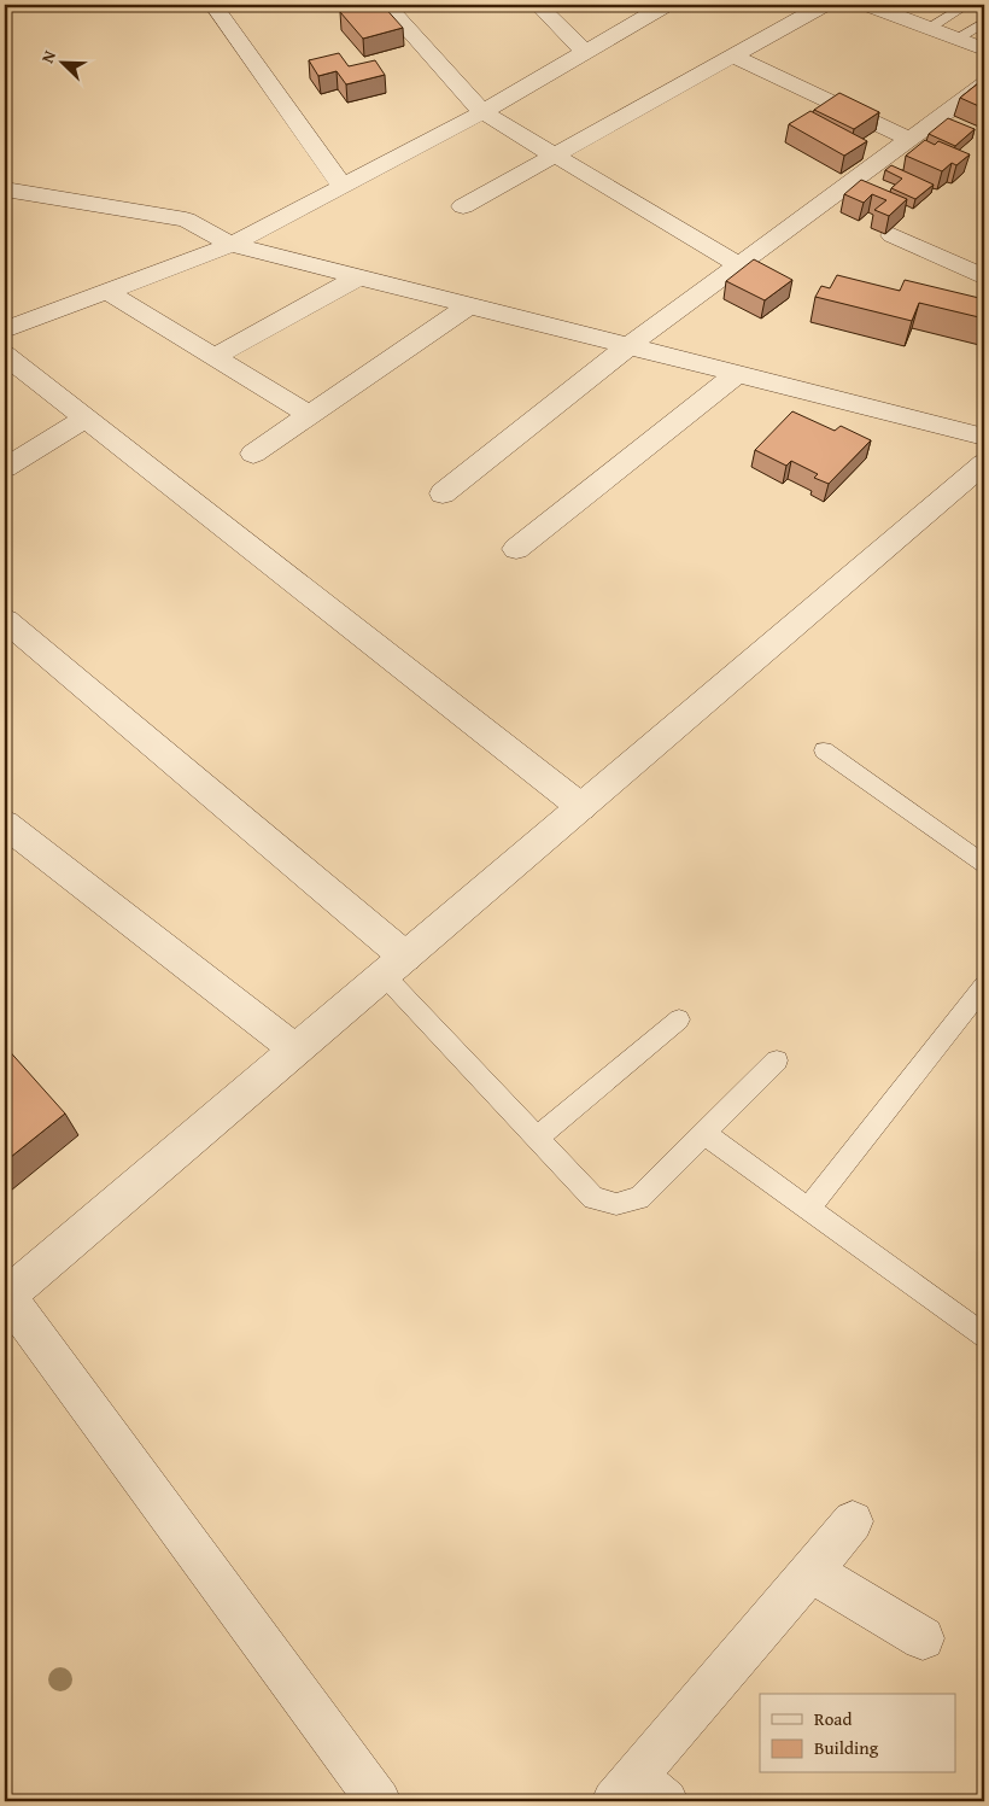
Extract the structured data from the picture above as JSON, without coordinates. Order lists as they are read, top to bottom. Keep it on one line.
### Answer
{"legend":["Road","Building"],"north":"top left"}
